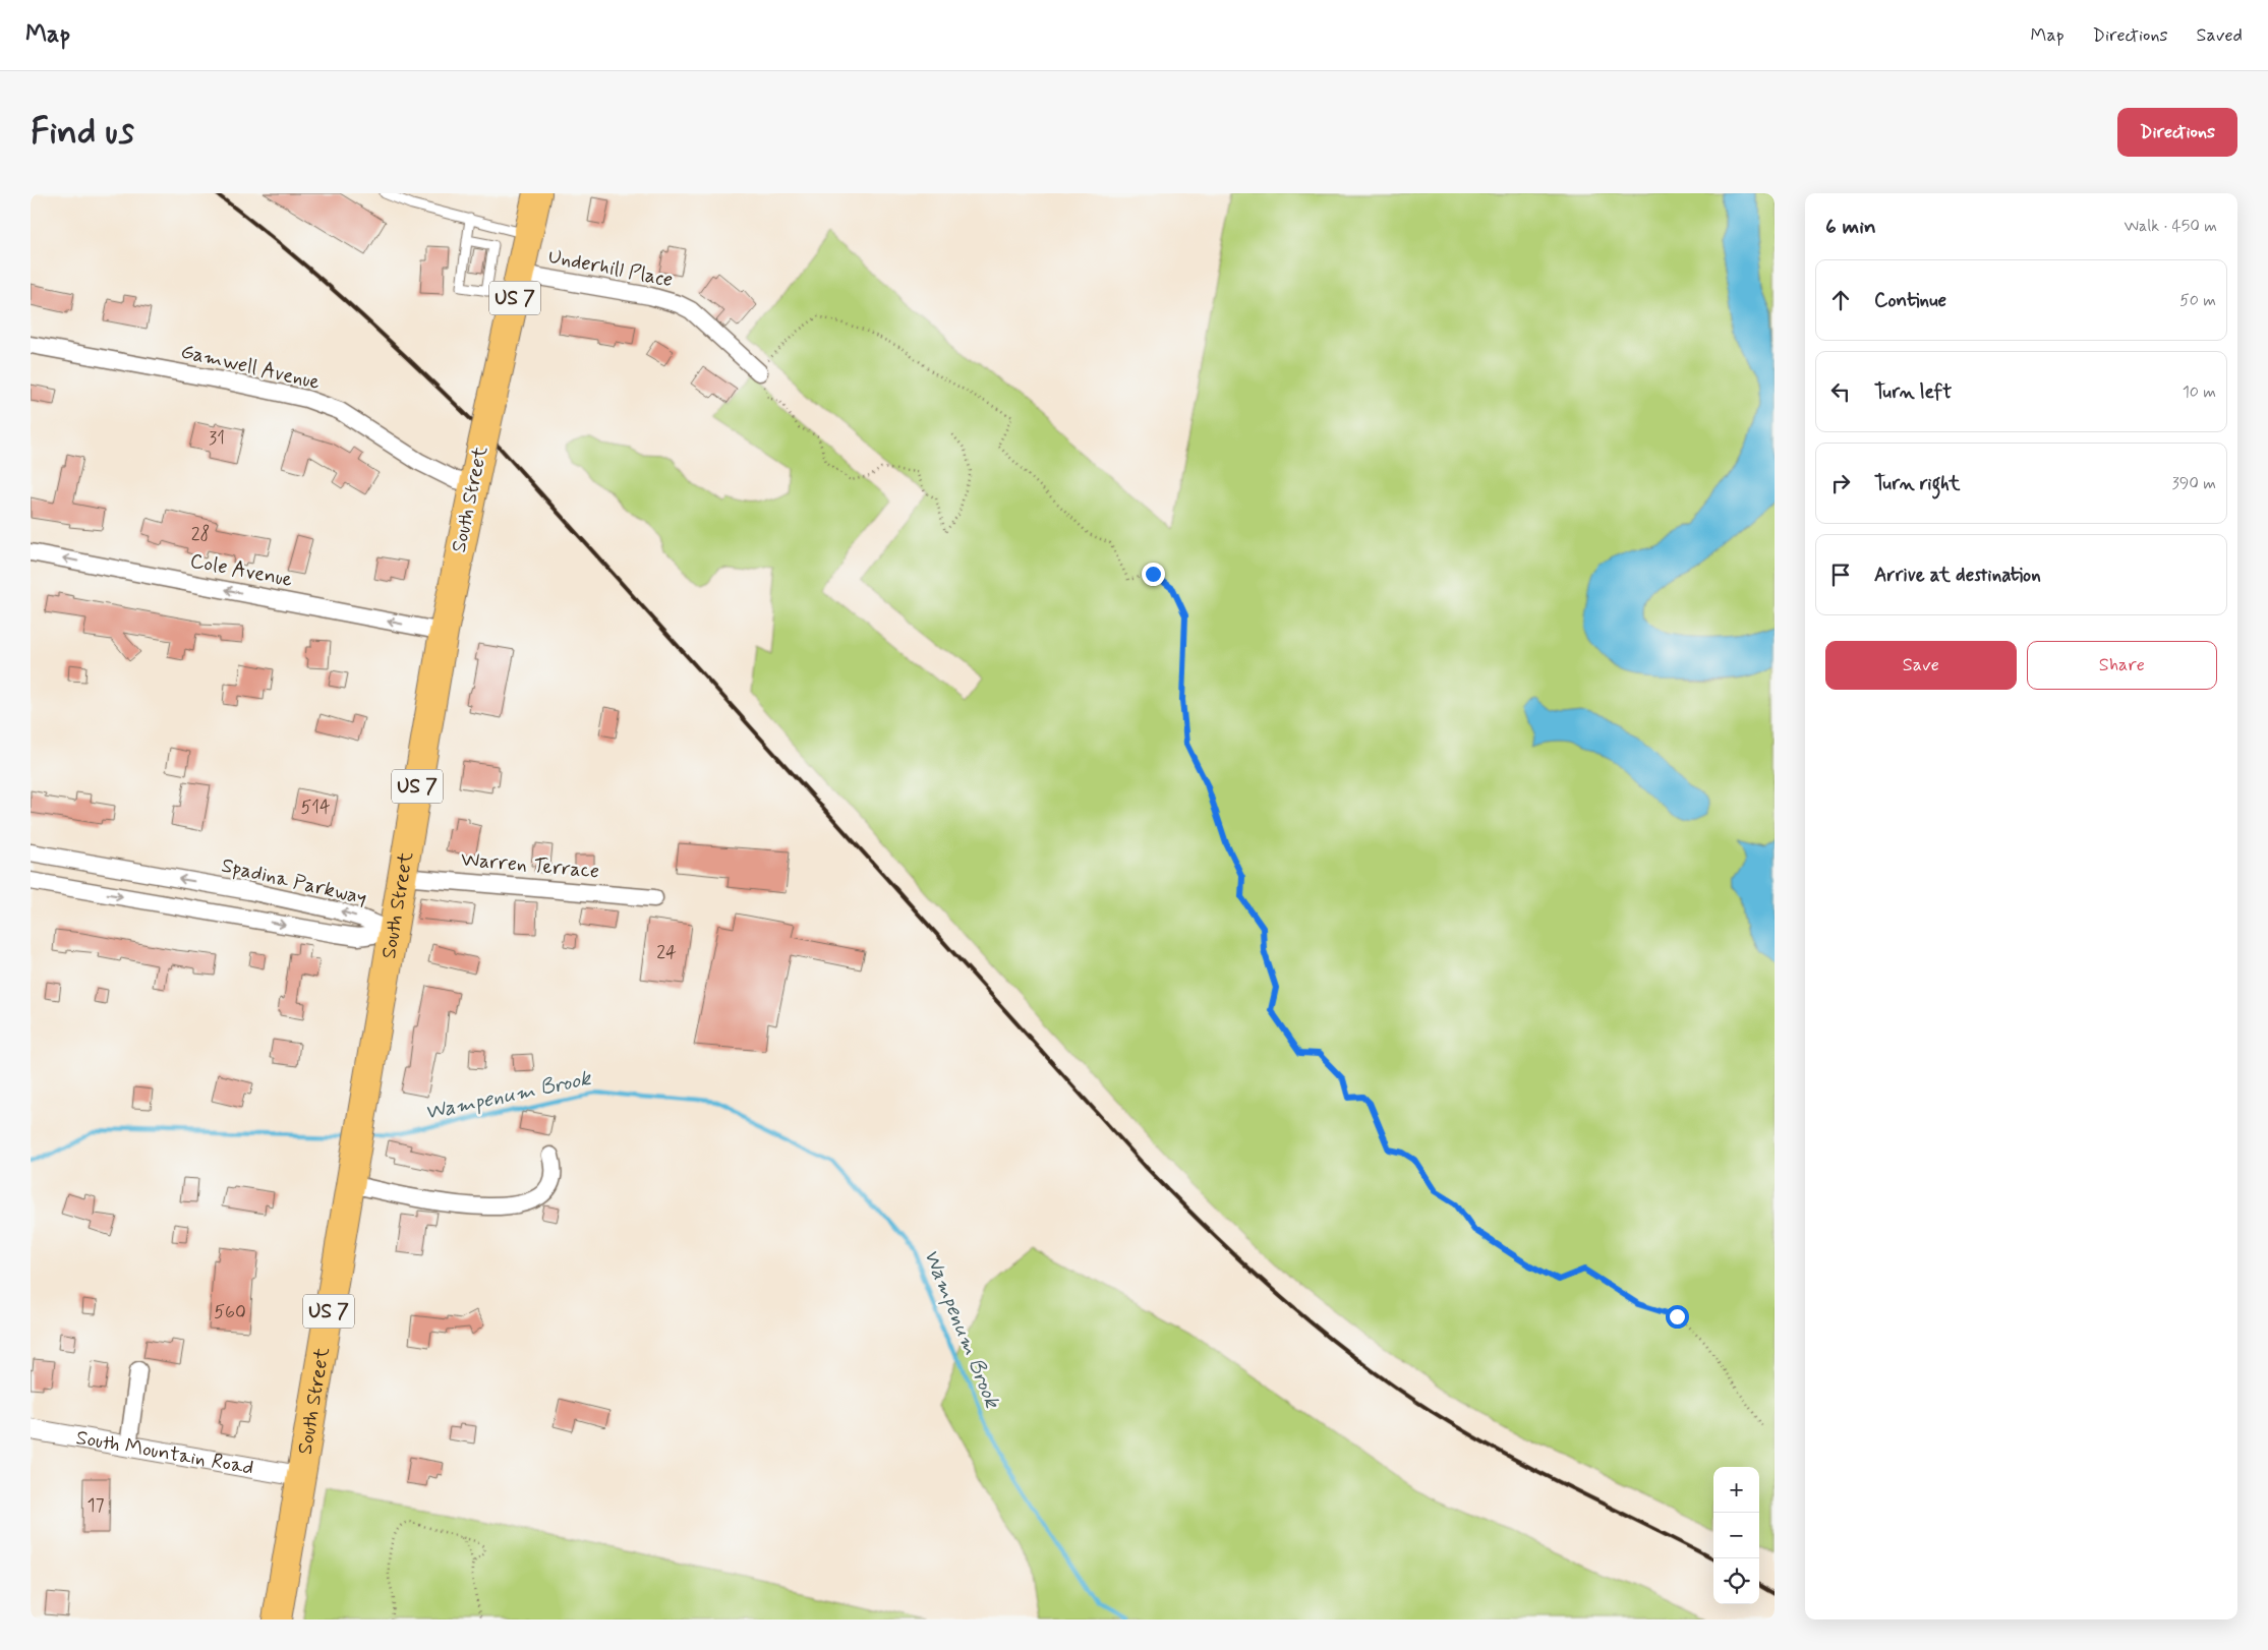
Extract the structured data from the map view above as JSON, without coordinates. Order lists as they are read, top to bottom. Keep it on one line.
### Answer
{"streets":{"highway":["US 7","South Street"],"street":["Underhill Place","Gamwell Avenue","Cole Avenue","Warren Terrace","Spadina Parkway","South Mountain Road"]},"crossings":[["Underhill Place","South Street"],["Gamwell Avenue","South Street"],["South Street","Cole Avenue"],["South Street","Warren Terrace"],["South Street","Spadina Parkway"],["South Street","South Mountain Road"]],"one_way":["Cole Avenue"],"water":["Wampenum Brook"],"house_numbers":["31","28","514","24","560","17"],"page":{"header":"Map","nav":["Map","Directions","Saved"],"buttons":["Directions",["Save","Share"]],"title":"Find us","heading":["6 min","Walk · 450 m"],"list":[["Continue","50 m"],["Turn left","10 m"],["Turn right","390 m"],"Arrive at destination"],"map_buttons":["+","−"]}}
